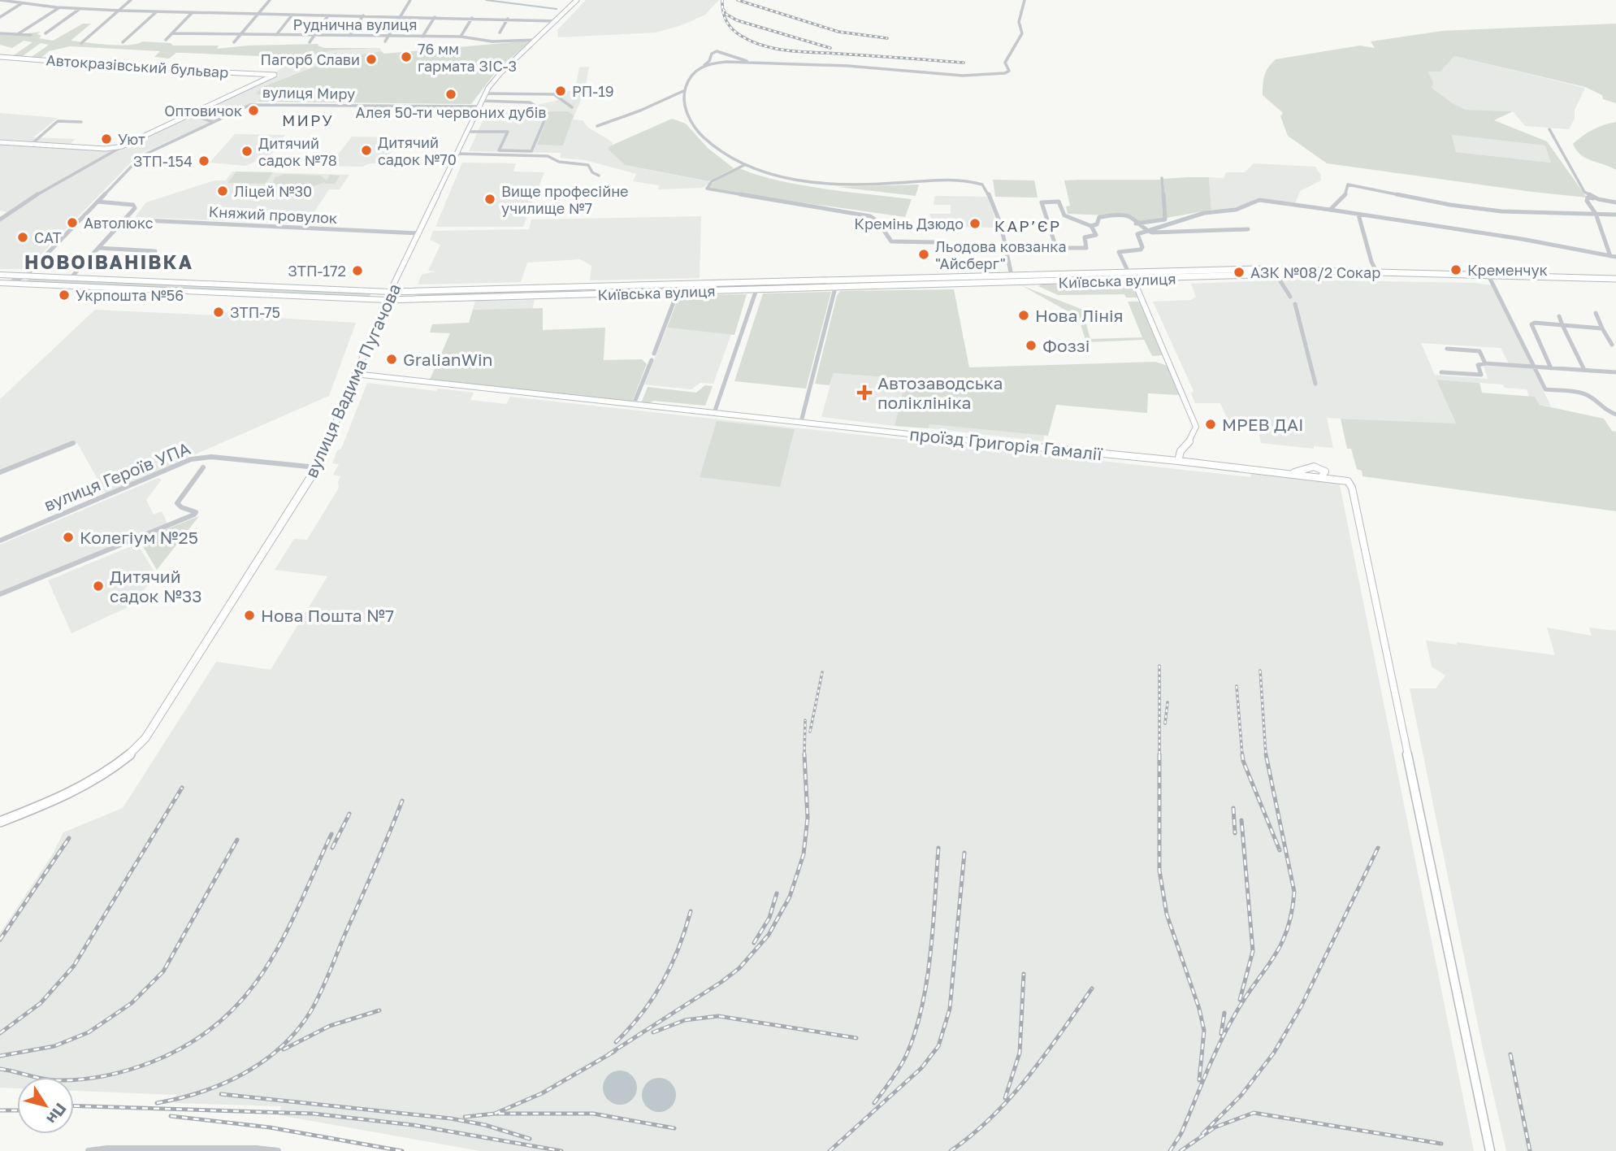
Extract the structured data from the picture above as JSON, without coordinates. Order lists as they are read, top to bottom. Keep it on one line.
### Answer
{"streets":{"main road":["Київська вулиця","вулиця Вадима Пугачова"],"street":["Руднична вулиця","Автокразівський бульвар","вулиця Миру","Княжий провулок","проїзд Григорія Гамалії","вулиця Героїв УПА"]},"crossings":[["Руднична вулиця","вулиця Вадима Пугачова"],["вулиця Миру","Київська вулиця"],["вулиця Миру","вулиця Вадима Пугачова"],["Княжий провулок","вулиця Вадима Пугачова"],["Київська вулиця","вулиця Вадима Пугачова"],["вулиця Вадима Пугачова","проїзд Григорія Гамалії"],["вулиця Вадима Пугачова","вулиця Героїв УПА"]],"districts":["МИРУ","КАР’ЄР","НОВОІВАНІВКА"],"places":{"other":["76 мм гармата ЗІС-3","Пагорб Слави","РП-19","Алея 50-ти червоних дубів","Оптовичок","Уют","Дитячий садок №70","Дитячий садок №78","ЗТП-154","Ліцей №30","Вище професійне училище №7","Автолюкс","Кремінь Дзюдо","САТ","Льодова ковзанка \"Айсберг\"","Кременчук","ЗТП-172","АЗК №08/2 Сокар","Укрпошта №56","ЗТП-75","Нова Лінія","Фоззі","GralianWin","МРЕВ ДАІ","Колегіум №25","Дитячий садок №33","Нова Пошта №7"],"health":["Автозаводська поліклініка"]},"north":"bottom right"}
